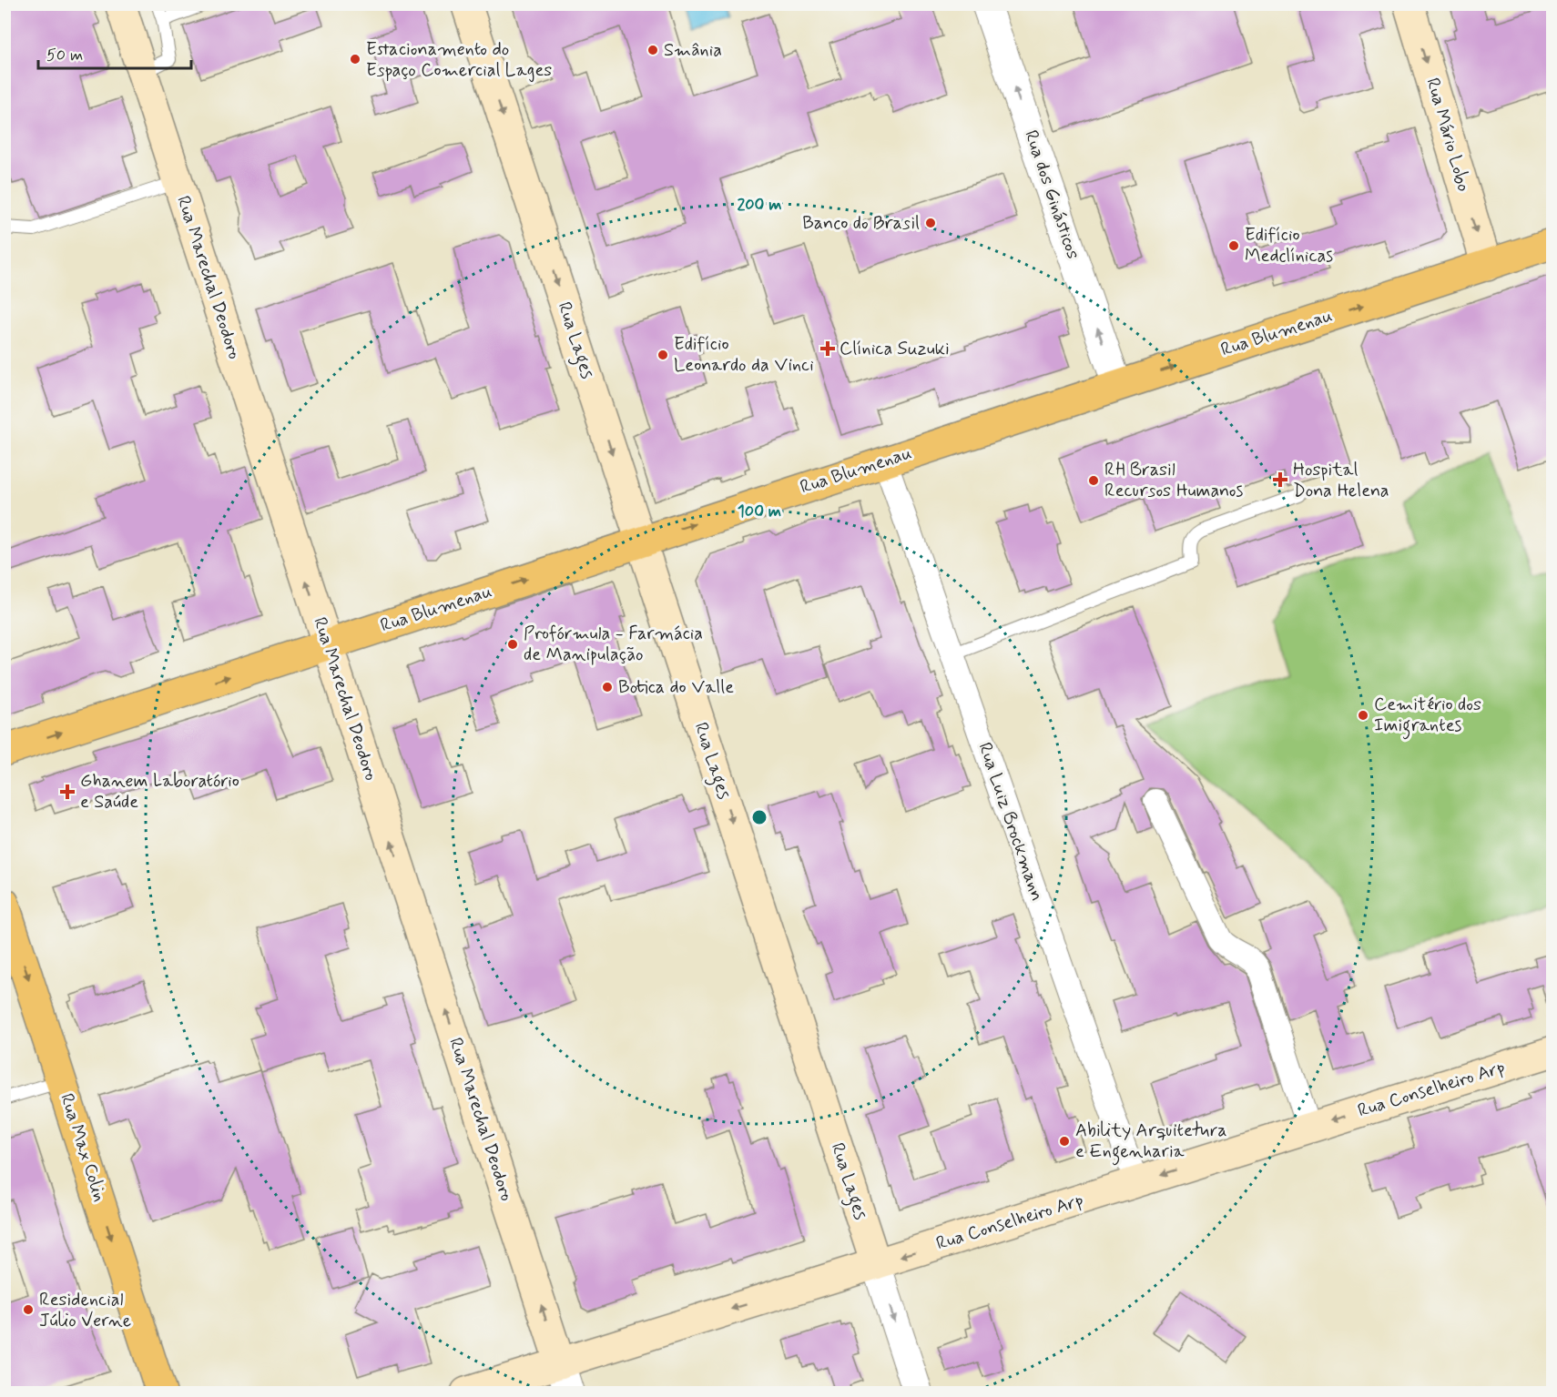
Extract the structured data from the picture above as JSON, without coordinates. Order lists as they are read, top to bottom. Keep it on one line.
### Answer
{"streets":{"main road":["Rua Mário Lobo","Rua Marechal Deodoro","Rua Blumenau","Rua Lages","Rua Conselheiro Arp","Rua Max Colin"],"street":["Rua dos Ginásticos","Rua Luiz Brockmann"]},"crossings":[["Rua Mário Lobo","Rua Blumenau"],["Rua dos Ginásticos","Rua Blumenau"],["Rua Marechal Deodoro","Rua Blumenau"],["Rua Marechal Deodoro","Rua Conselheiro Arp"],["Rua Blumenau","Rua Lages"],["Rua Blumenau","Rua Luiz Brockmann"],["Rua Lages","Rua Conselheiro Arp"],["Rua Luiz Brockmann","Rua Conselheiro Arp"]],"one_way":["Rua Mário Lobo","Rua dos Ginásticos","Rua Marechal Deodoro","Rua Blumenau","Rua Lages","Rua Conselheiro Arp","Rua Max Colin"],"places":{"other":["Smânia","Estacionamento do Espaço Comercial Lages","Banco do Brasil","Edifício Medclínicas","Edifício Leonardo da Vinci","RH Brasil Recursos Humanos","Profórmula - Farmácia de Manipulação","Botica do Valle","Cemitério dos Imigrantes","Ability Arquitetura e Engenharia","Residencial Júlio Verne"],"health":["Clínica Suzuki","Hospital Dona Helena","Ghanem Laboratório e Saúde"]},"scale_bar":"50 m","rings":["200 m","100 m"]}
